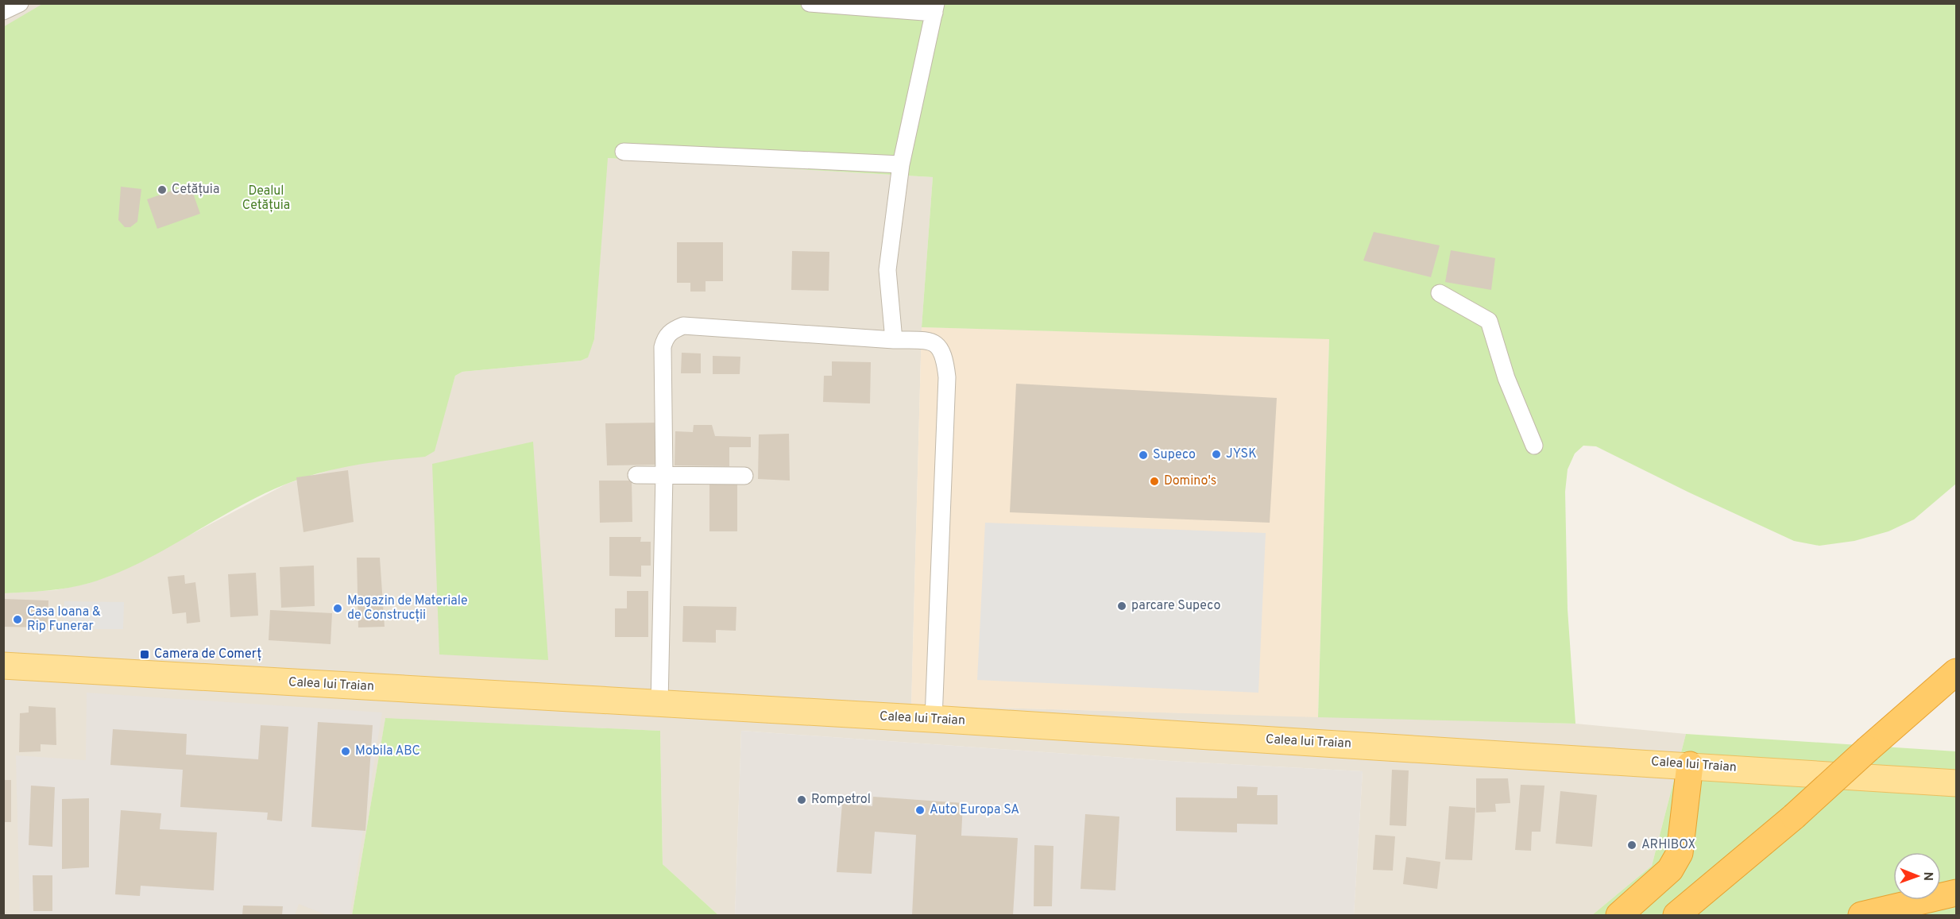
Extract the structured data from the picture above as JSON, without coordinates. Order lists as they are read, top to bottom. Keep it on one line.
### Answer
{"streets":{"main road":["Calea lui Traian"]},"parks":["Dealul Cetățuia"],"places":{"other":["Cetățuia","JYSK","Supeco","Domino's","parcare Supeco","Magazin de Materiale de Construcții","Casa Ioana & Rip Funerar","Mobila ABC","Rompetrol","Auto Europa SA","ARHIBOX"],"transit":["Camera de Comerț"]},"north":"right"}
